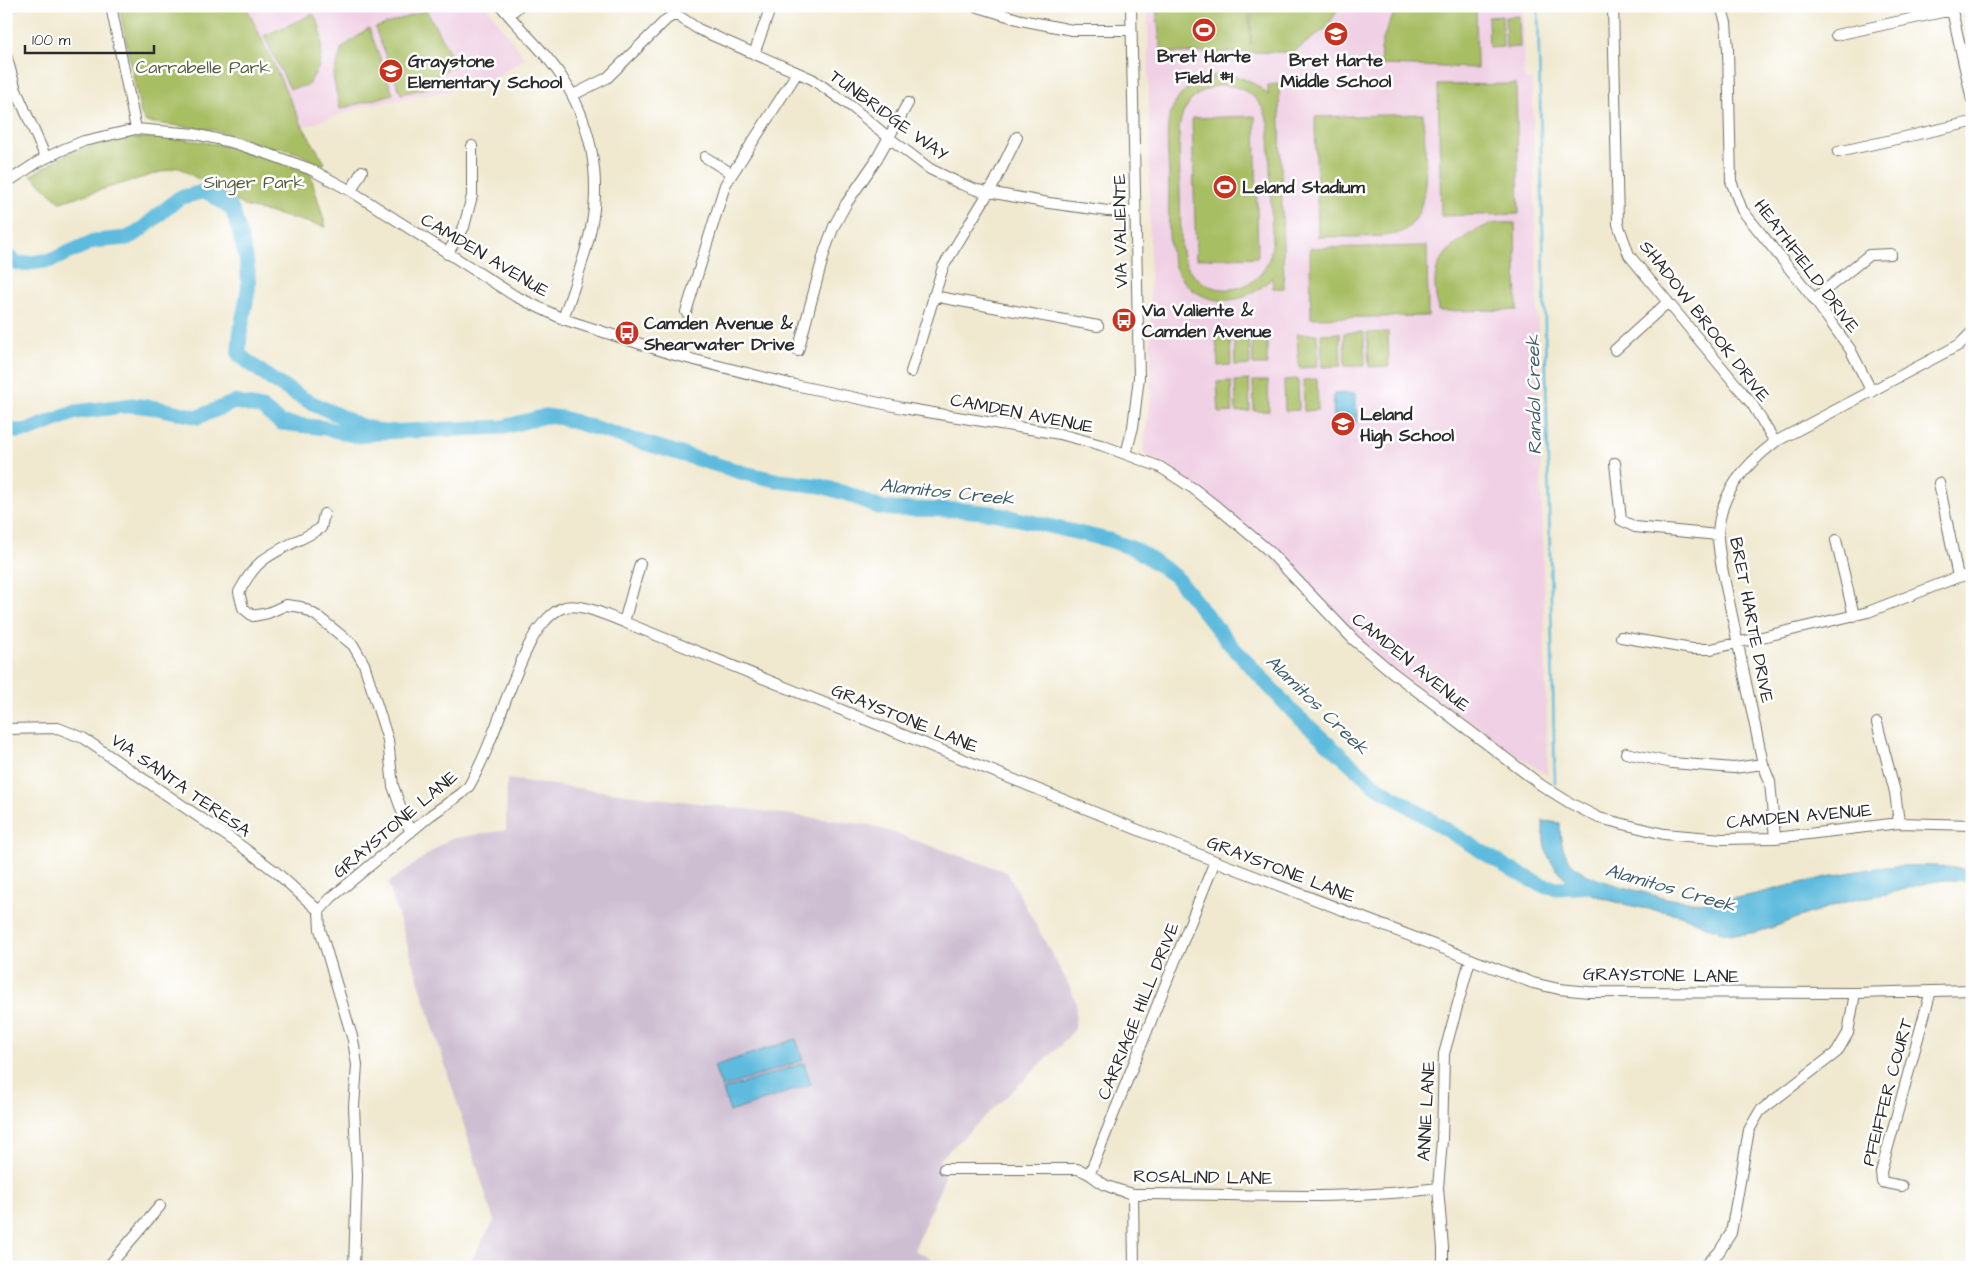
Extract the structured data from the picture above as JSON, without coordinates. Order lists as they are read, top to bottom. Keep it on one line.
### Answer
{"streets":{"street":["TUNBRIDGE WAY","VIA VALIENTE","CAMDEN AVENUE","HEATHFIELD DRIVE","SHADOW BROOK DRIVE","BRET HARTE DRIVE","GRAYSTONE LANE","VIA SANTA TERESA","CARRIAGE HILL DRIVE","PFEIFFER COURT","ANNIE LANE","ROSALIND LANE"]},"crossings":[["TUNBRIDGE WAY","VIA VALIENTE"],["VIA VALIENTE","CAMDEN AVENUE"],["CAMDEN AVENUE","BRET HARTE DRIVE"],["HEATHFIELD DRIVE","BRET HARTE DRIVE"],["SHADOW BROOK DRIVE","BRET HARTE DRIVE"],["GRAYSTONE LANE","VIA SANTA TERESA"],["GRAYSTONE LANE","CARRIAGE HILL DRIVE"],["GRAYSTONE LANE","PFEIFFER COURT"],["GRAYSTONE LANE","ANNIE LANE"],["CARRIAGE HILL DRIVE","ROSALIND LANE"],["ANNIE LANE","ROSALIND LANE"]],"water":["Randol Creek","Alamitos Creek"],"parks":["Carrabelle Park","Singer Park"],"places":{"sports":["Bret Harte Field #1","Leland Stadium"],"school or university":["Bret Harte Middle School","Graystone Elementary School","Leland High School"],"bus stop":["Via Valiente & Camden Avenue","Camden Avenue & Shearwater Drive"]},"scale_bar":"100 m"}
